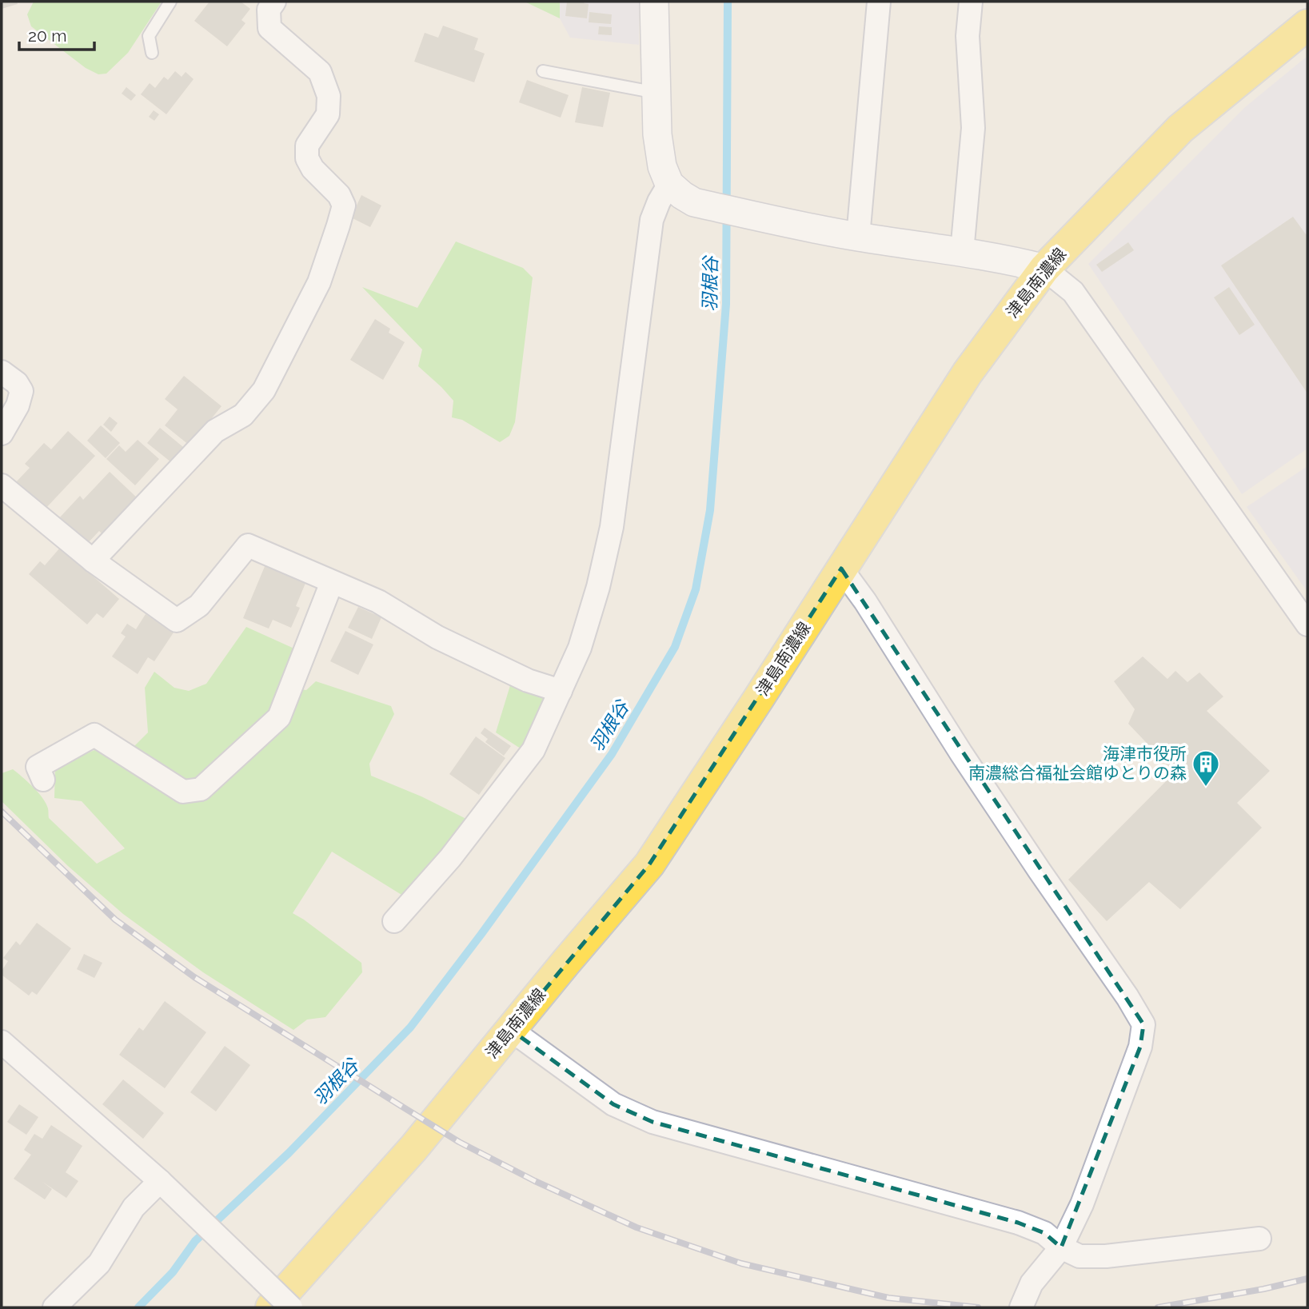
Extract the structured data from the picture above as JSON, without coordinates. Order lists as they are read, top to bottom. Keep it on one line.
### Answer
{"streets":{"main road":["津島南濃線"]},"water":["羽根谷"],"places":{"building":["海津市役所 南濃総合福祉会館ゆとりの森"]},"scale_bar":"20 m"}
